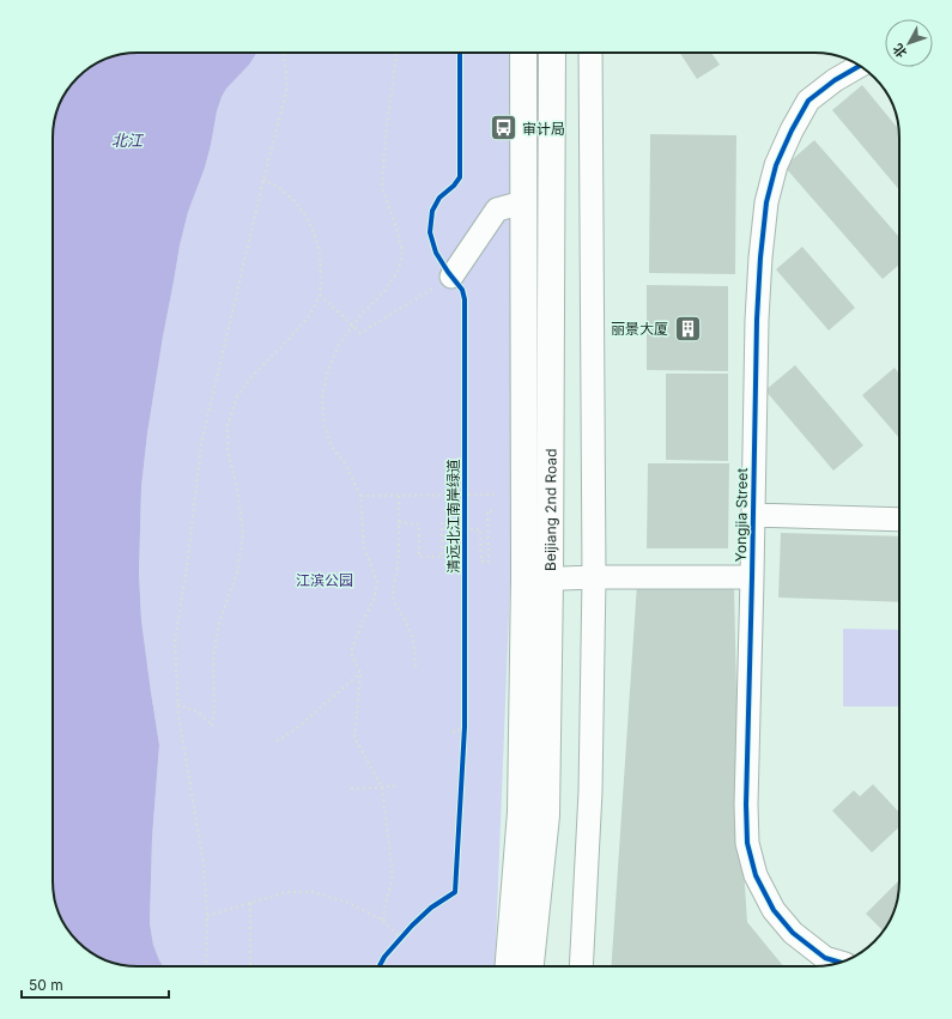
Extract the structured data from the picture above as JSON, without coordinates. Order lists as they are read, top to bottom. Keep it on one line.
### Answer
{"streets":{"main road":["Beijiang 2nd Road"],"street":["Yongjia Street"],"cycle path":["清远北江南岸绿道"]},"crossings":[["Beijiang 2nd Road","Yongjia Street"]],"water":["北江"],"parks":["江滨公园"],"places":{"bus stop":["审计局"],"building":["丽景大厦"]},"scale_bar":"50 m","north":"bottom left"}
